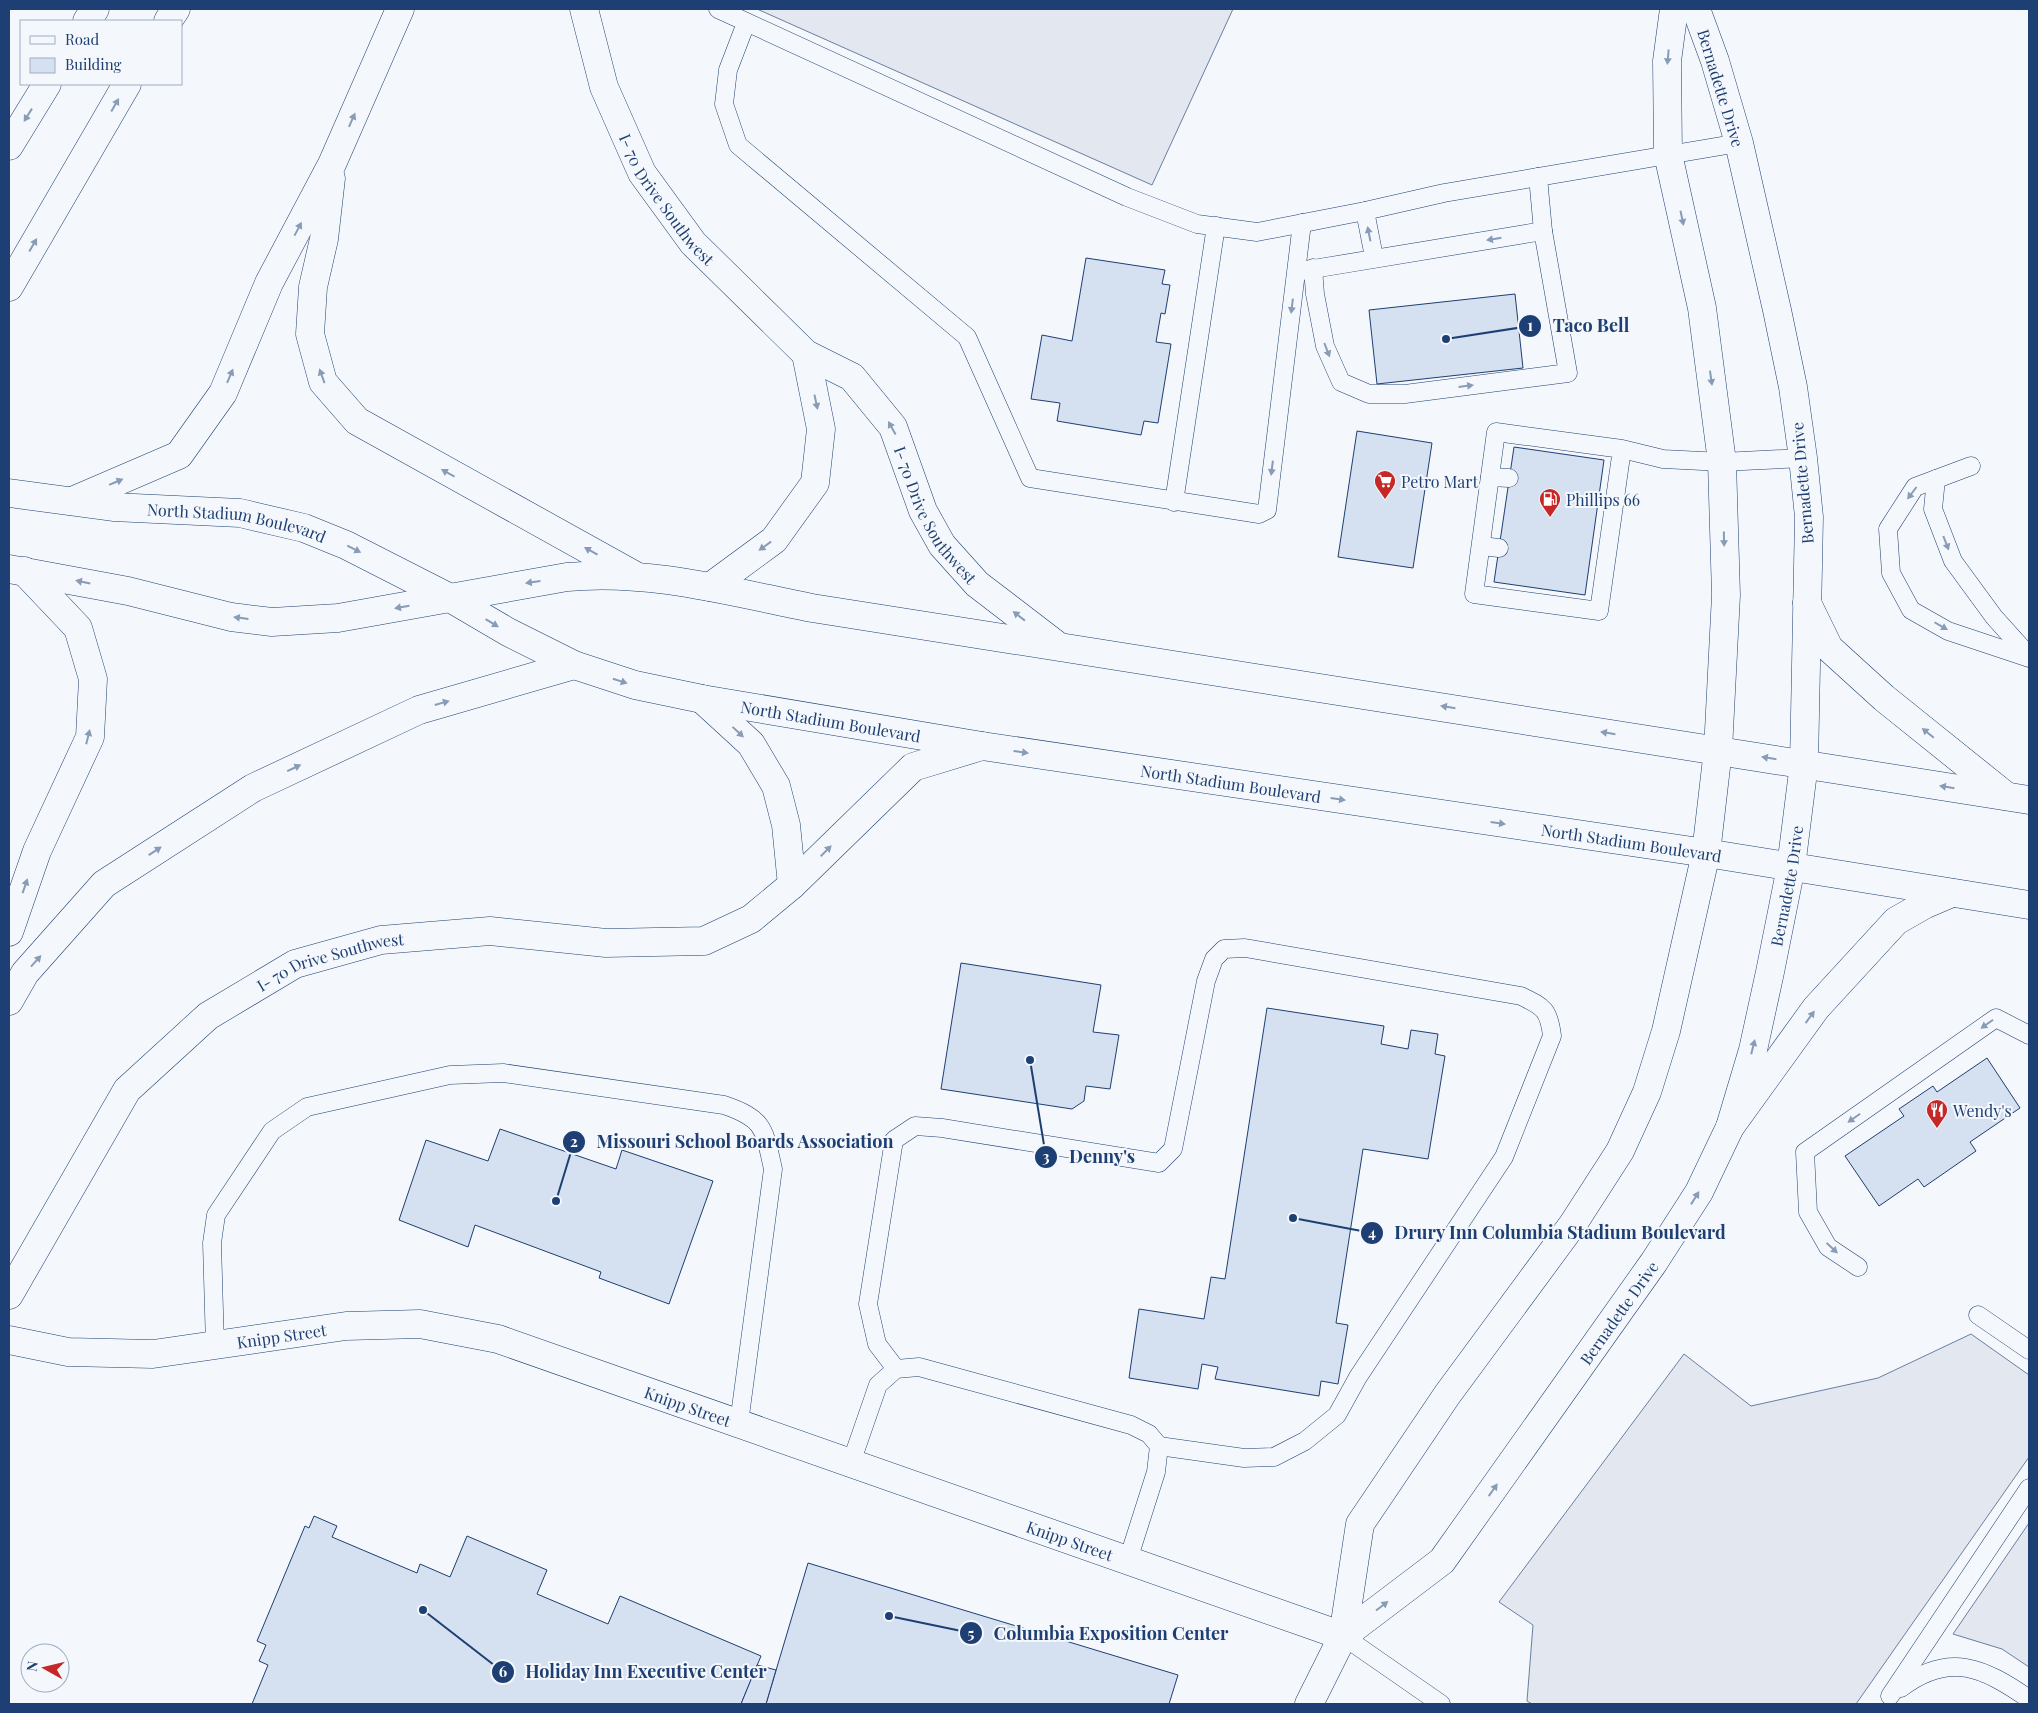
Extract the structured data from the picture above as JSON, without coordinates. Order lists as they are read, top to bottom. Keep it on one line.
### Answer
{"streets":{"main road":["Bernadette Drive","I- 70 Drive Southwest","North Stadium Boulevard","Knipp Street"]},"crossings":[["Bernadette Drive","North Stadium Boulevard"],["Bernadette Drive","Knipp Street"],["I- 70 Drive Southwest","North Stadium Boulevard"]],"places":{"other":["Taco Bell","Denny's","Missouri School Boards Association","Drury Inn Columbia Stadium Boulevard","Holiday Inn Executive Center","Columbia Exposition Center"],"supermarket":["Petro Mart"],"fuel station":["Phillips 66"],"restaurant":["Wendy's"]},"legend":["Road","Building"],"north":"left"}
